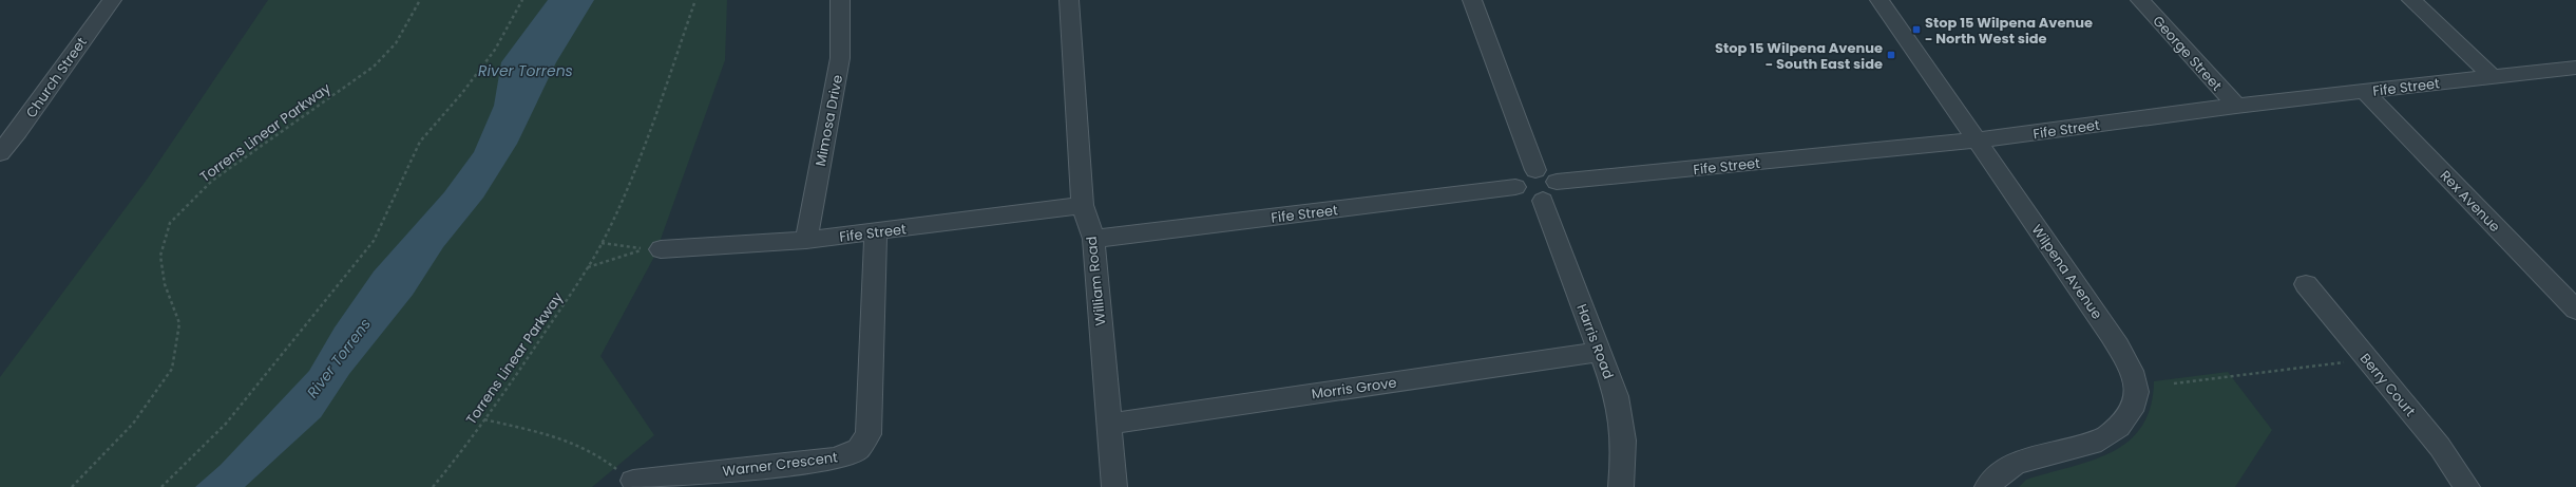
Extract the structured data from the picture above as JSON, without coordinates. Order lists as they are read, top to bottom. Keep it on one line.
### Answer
{"streets":{"street":["George Street","Church Street","Fife Street","Mimosa Drive","Rex Avenue","Wilpena Avenue","William Road","Harris Road","Berry Court","Morris Grove","Warner Crescent"],"path":["Torrens Linear Parkway"]},"crossings":[["George Street","Fife Street"],["Fife Street","Mimosa Drive"],["Fife Street","Rex Avenue"],["Fife Street","Wilpena Avenue"],["Fife Street","William Road"],["Fife Street","Harris Road"],["Fife Street","Warner Crescent"],["William Road","Morris Grove"],["Harris Road","Morris Grove"]],"water":["River Torrens"],"places":{"transit":["Stop 15 Wilpena Avenue - North West side","Stop 15 Wilpena Avenue - South East side"]}}
